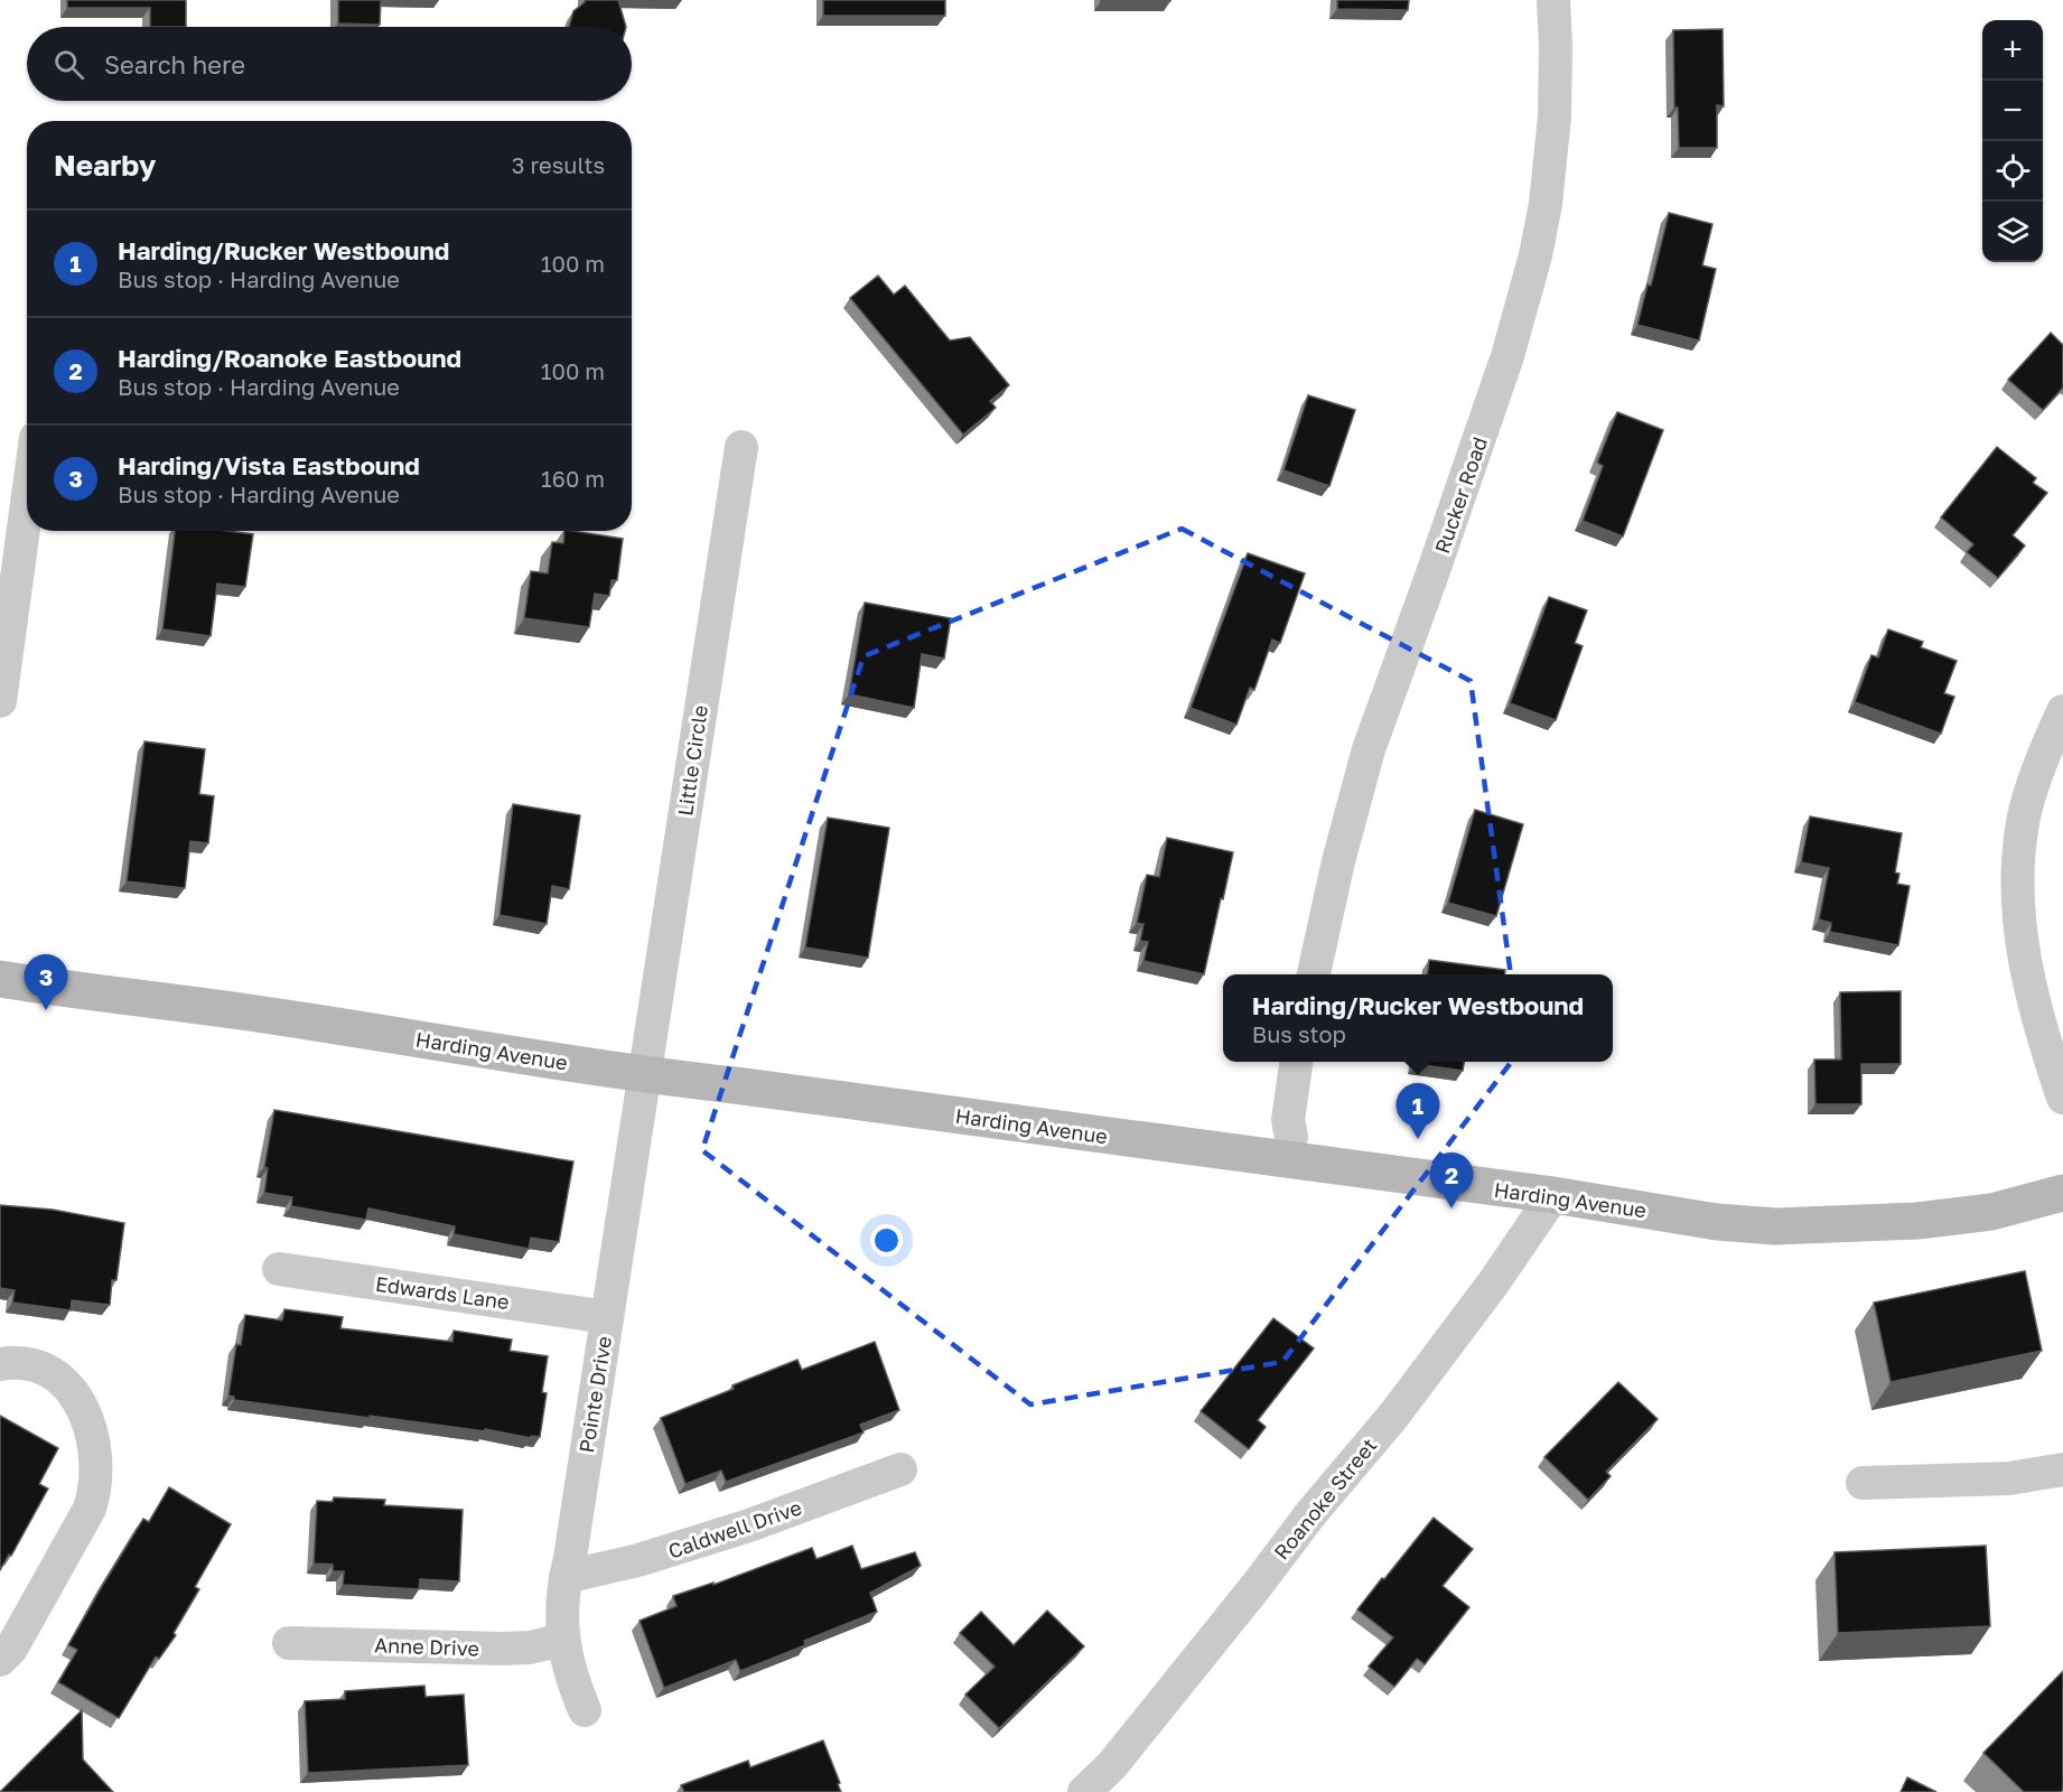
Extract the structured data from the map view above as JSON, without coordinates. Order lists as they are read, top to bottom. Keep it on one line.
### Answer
{"streets":{"main road":["Harding Avenue"],"street":["Rucker Road","Little Circle","Edwards Lane","Pointe Drive","Roanoke Street","Caldwell Drive","Anne Drive"]},"crossings":[["Little Circle","Harding Avenue"],["Little Circle","Pointe Drive"],["Harding Avenue","Pointe Drive"],["Harding Avenue","Roanoke Street"],["Edwards Lane","Pointe Drive"],["Pointe Drive","Caldwell Drive"],["Pointe Drive","Anne Drive"]],"page":{"map_buttons":["+","−"],"search":"Search here","heading":["Nearby","3 results"],"list":[{"mark":"1","name":"Harding/Rucker Westbound","note":"Bus stop · Harding Avenue","value":"100 m"},{"mark":"2","name":"Harding/Roanoke Eastbound","note":"Bus stop · Harding Avenue","value":"100 m"},{"mark":"3","name":"Harding/Vista Eastbound","note":"Bus stop · Harding Avenue","value":"160 m"}],"pins":["3","1","2"],"popup":["Harding/Rucker Westbound","Bus stop"]}}
